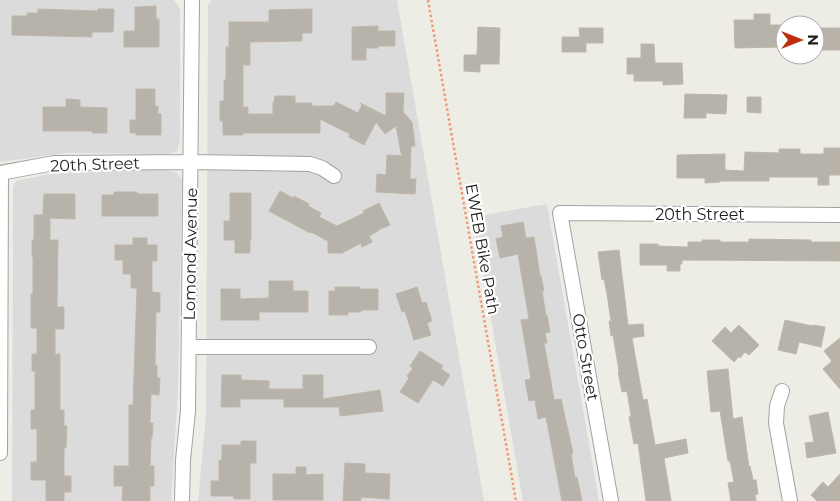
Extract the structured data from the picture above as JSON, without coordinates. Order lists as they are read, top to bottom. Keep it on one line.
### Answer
{"streets":{"street":["20th Street","Lomond Avenue","Otto Street"],"path":["EWEB Bike Path"]},"crossings":[["20th Street","Lomond Avenue"],["20th Street","Otto Street"]],"north":"right"}
